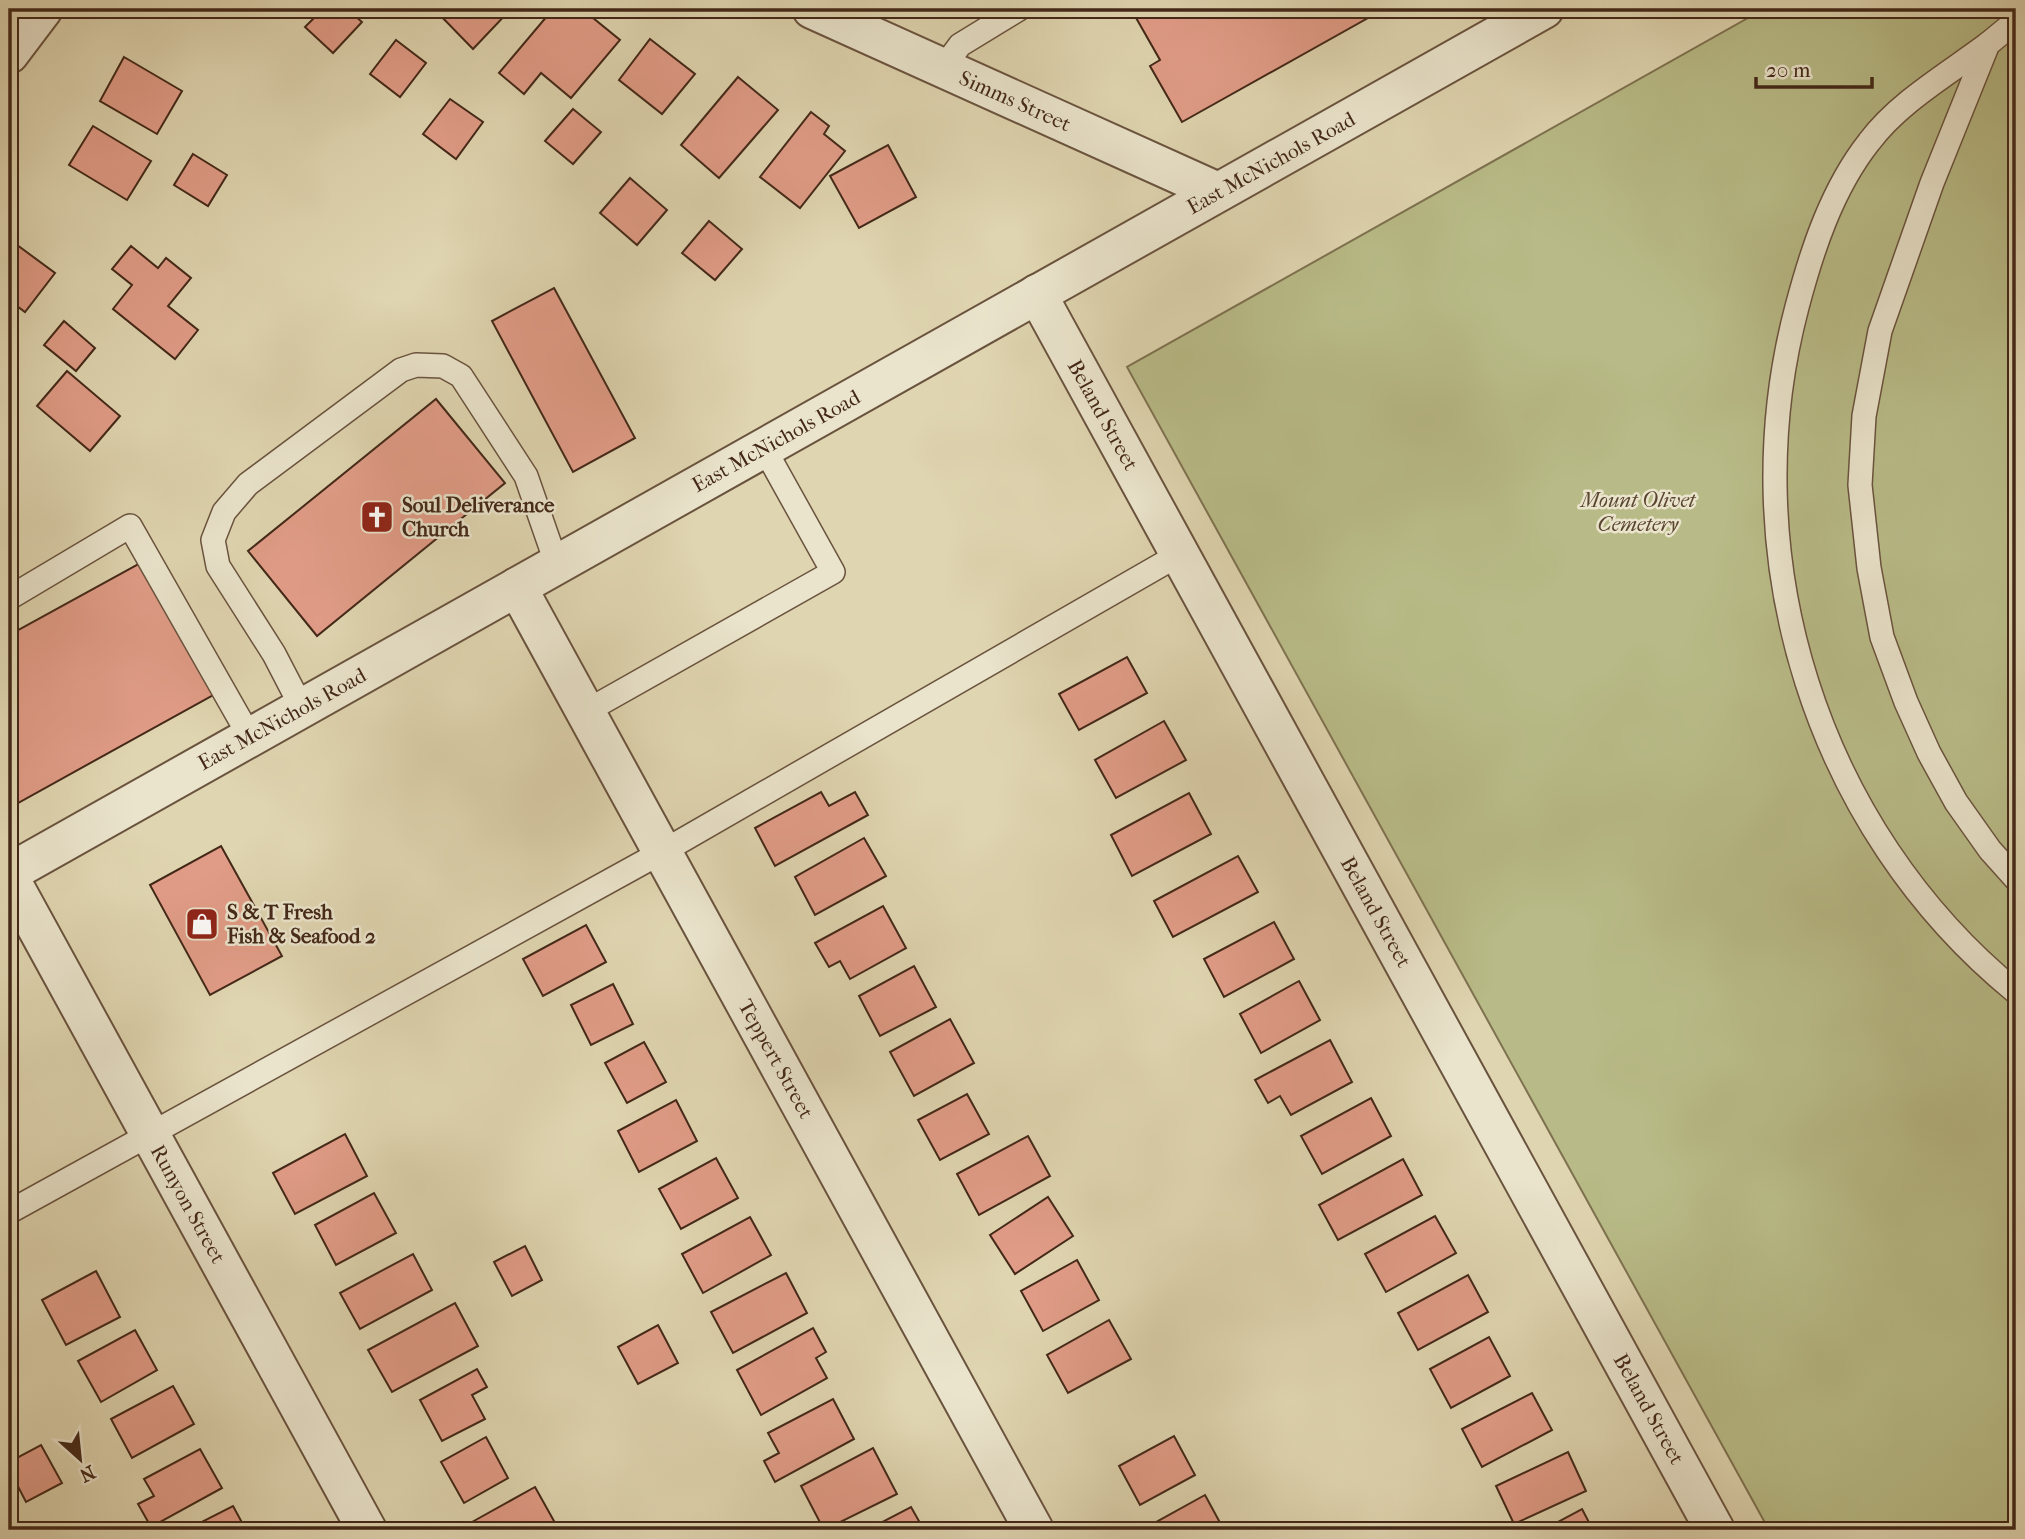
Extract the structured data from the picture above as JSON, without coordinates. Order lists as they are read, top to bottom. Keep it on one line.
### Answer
{"streets":{"street":["Simms Street","East McNichols Road","Beland Street","Teppert Street","Runyon Street"]},"crossings":[["Simms Street","East McNichols Road"],["East McNichols Road","Beland Street"],["East McNichols Road","Teppert Street"],["East McNichols Road","Runyon Street"]],"parks":["Mount Olivet Cemetery"],"places":{"church":["Soul Deliverance Church"],"shop":["S & T Fresh Fish & Seafood 2"]},"scale_bar":"20 m","north":"bottom right"}
